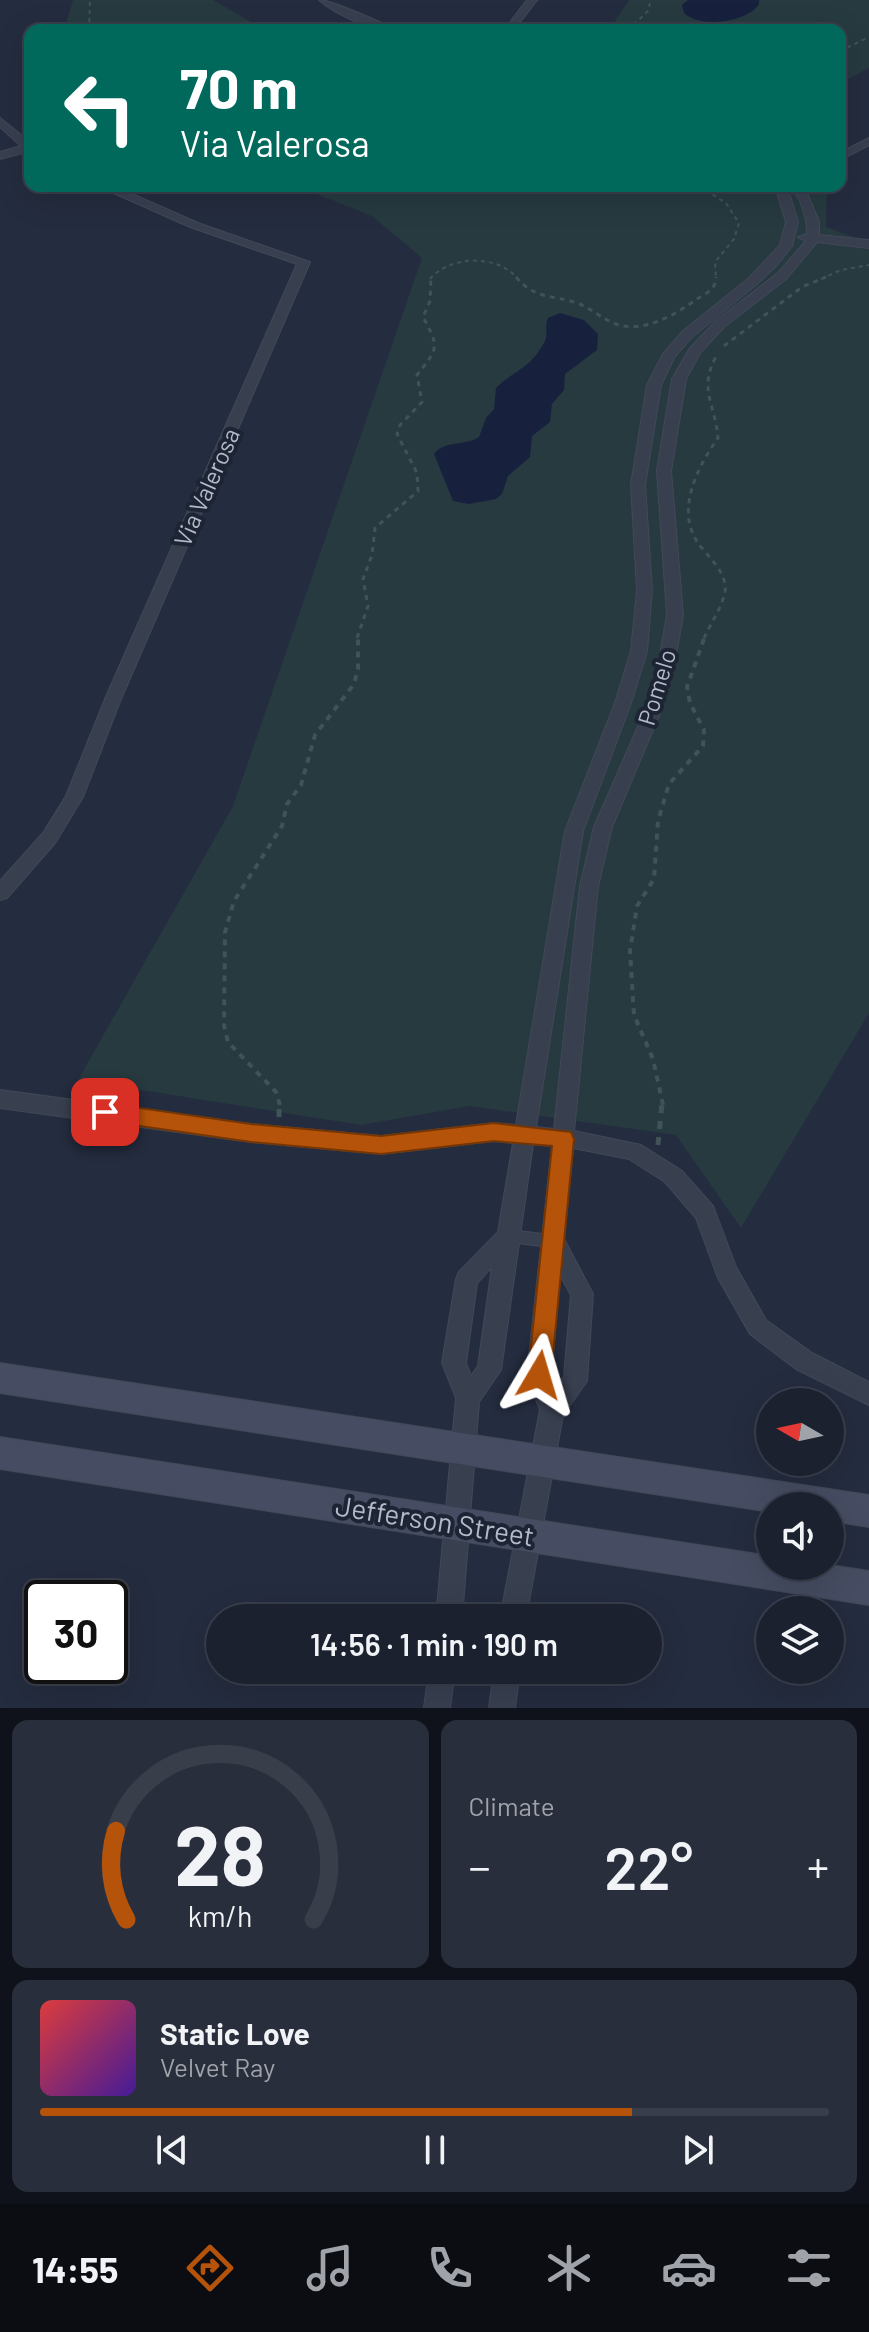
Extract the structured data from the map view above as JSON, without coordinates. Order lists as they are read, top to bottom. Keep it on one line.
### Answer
{"streets":{"main road":["Jefferson Street"],"street":["Via Valerosa","Pomelo"]},"crossings":[["Pomelo","Jefferson Street"]],"north":"left","page":{"turn":["70 m","Via Valerosa"],"limit":"30","trip":"14:56 · 1 min · 190 m","tile":"Climate","heat":["−","22°","+"],"song":["Static Love","Velvet Ray"],"tabs":"14:55","gauge":["28","km/h"]}}
